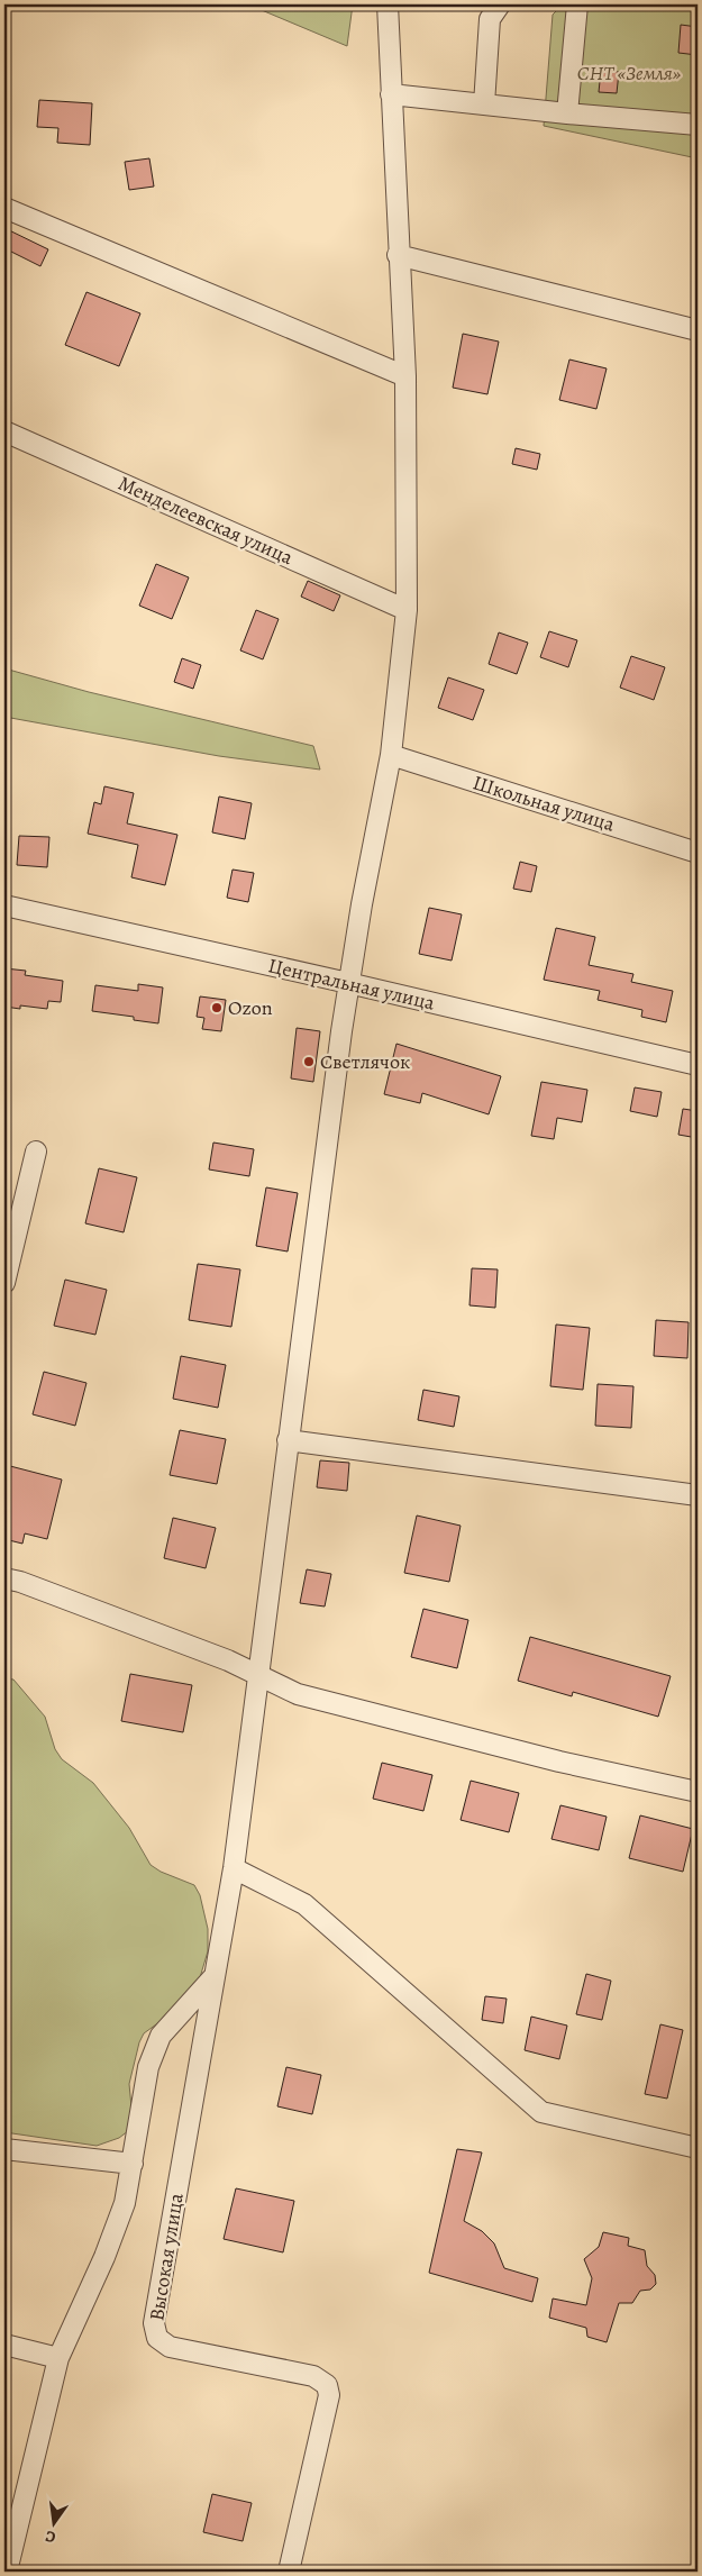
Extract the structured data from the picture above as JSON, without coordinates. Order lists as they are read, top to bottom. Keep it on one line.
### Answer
{"streets":{"street":["Менделеевская улица","Школьная улица","Центральная улица","Высокая улица"]},"crossings":[["Менделеевская улица","Высокая улица"],["Школьная улица","Высокая улица"],["Центральная улица","Высокая улица"]],"parks":["СНТ «Земля»"],"places":["Ozon","Светлячок"],"north":"bottom"}
